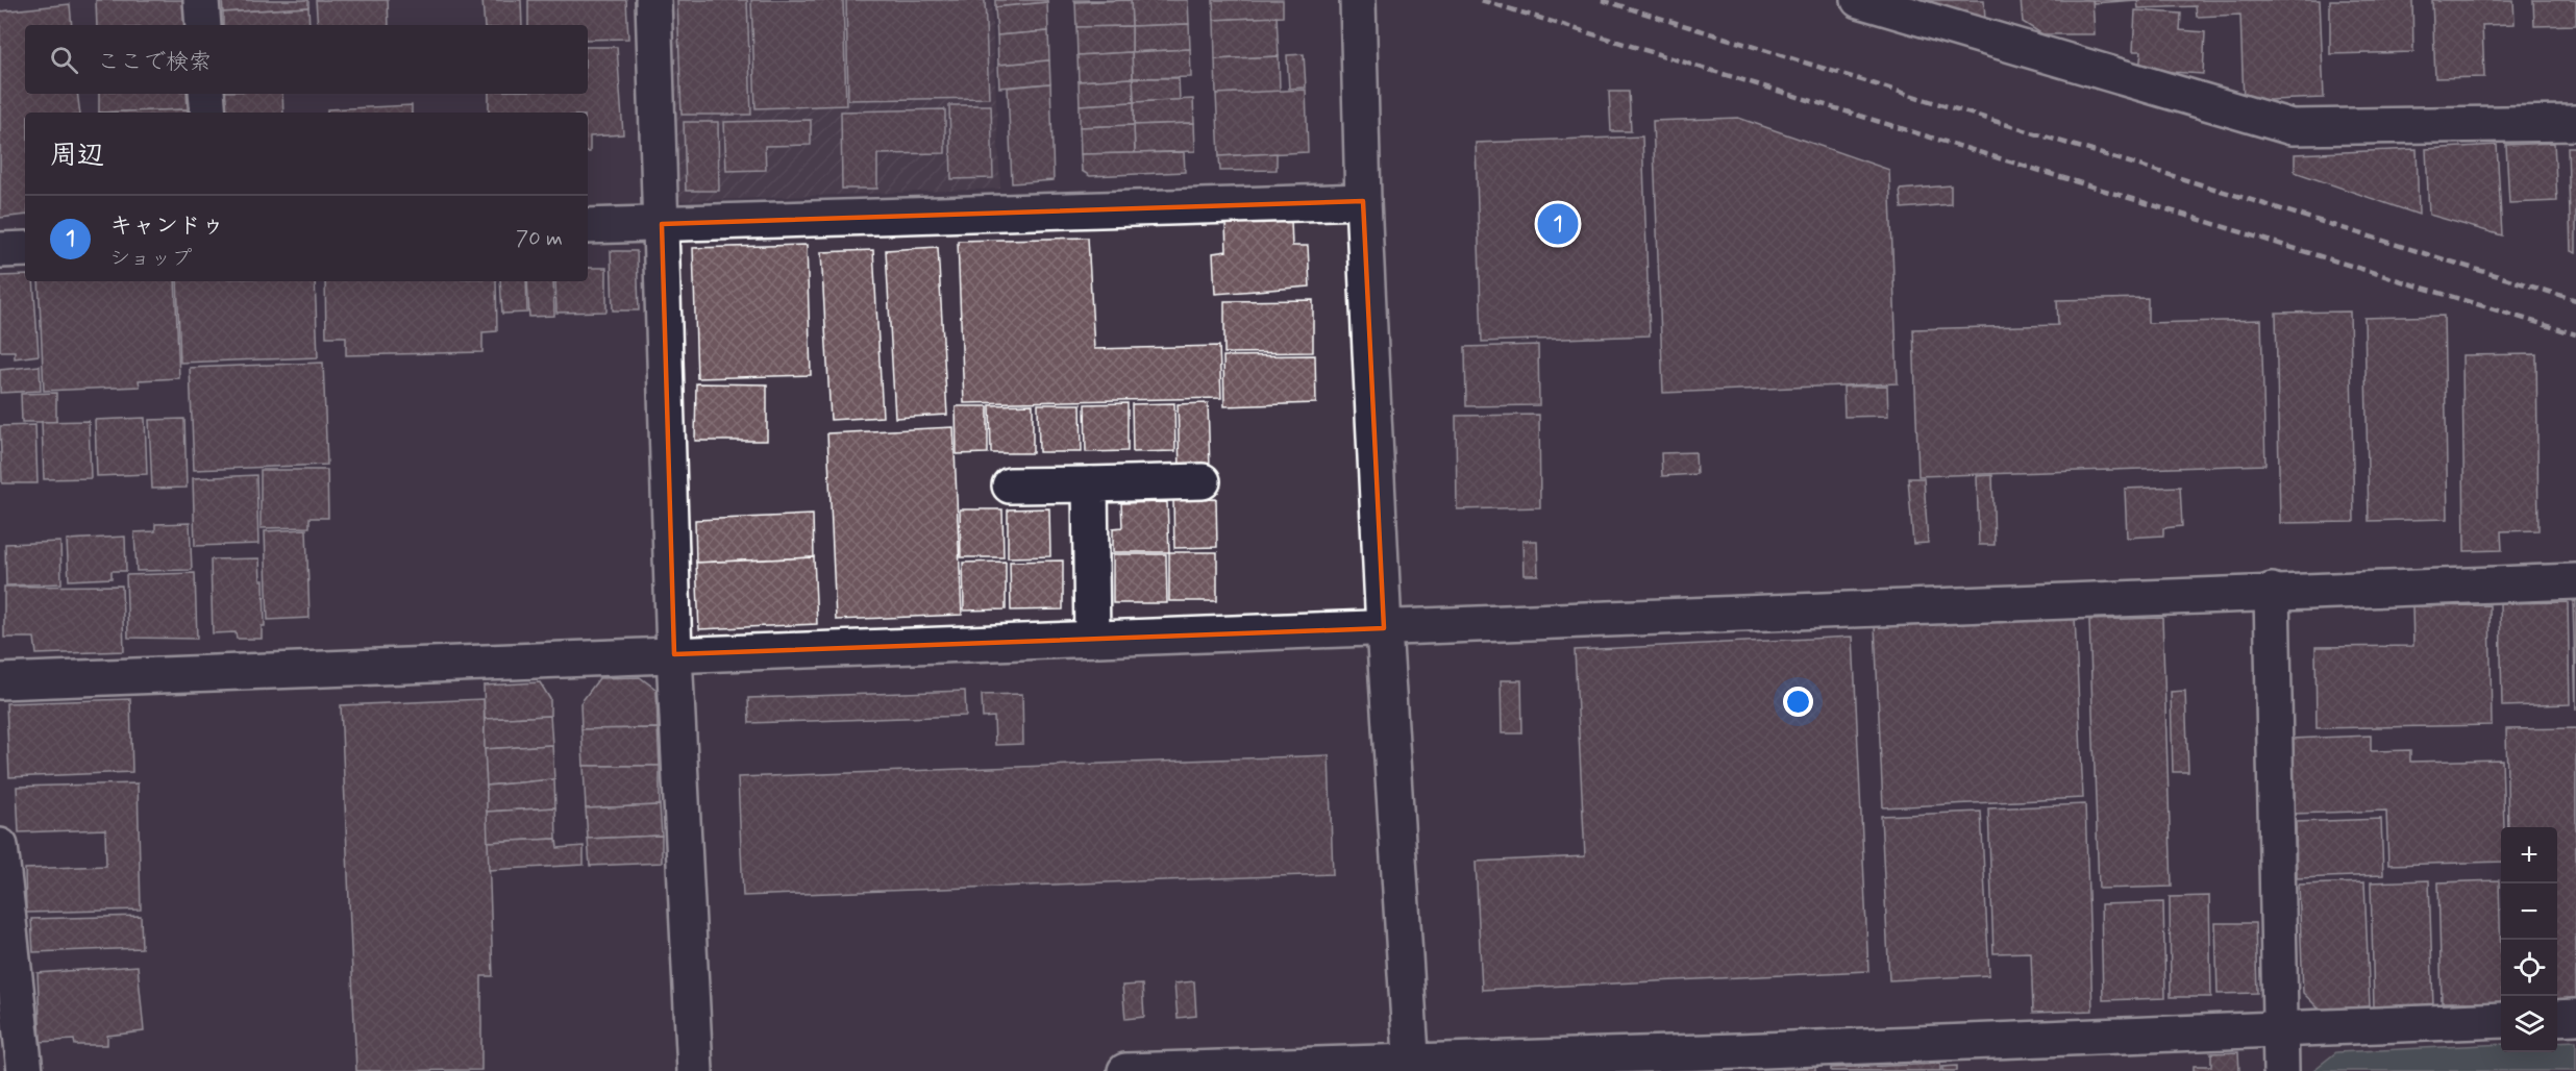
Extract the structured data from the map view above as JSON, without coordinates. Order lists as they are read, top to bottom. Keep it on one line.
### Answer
{"page":{"search":"ここで検索","heading":"周辺","list":[{"mark":"1","name":"キャンドゥ","note":"ショップ","value":"70 m"}],"pins":"1","map_buttons":["+","−"]}}
